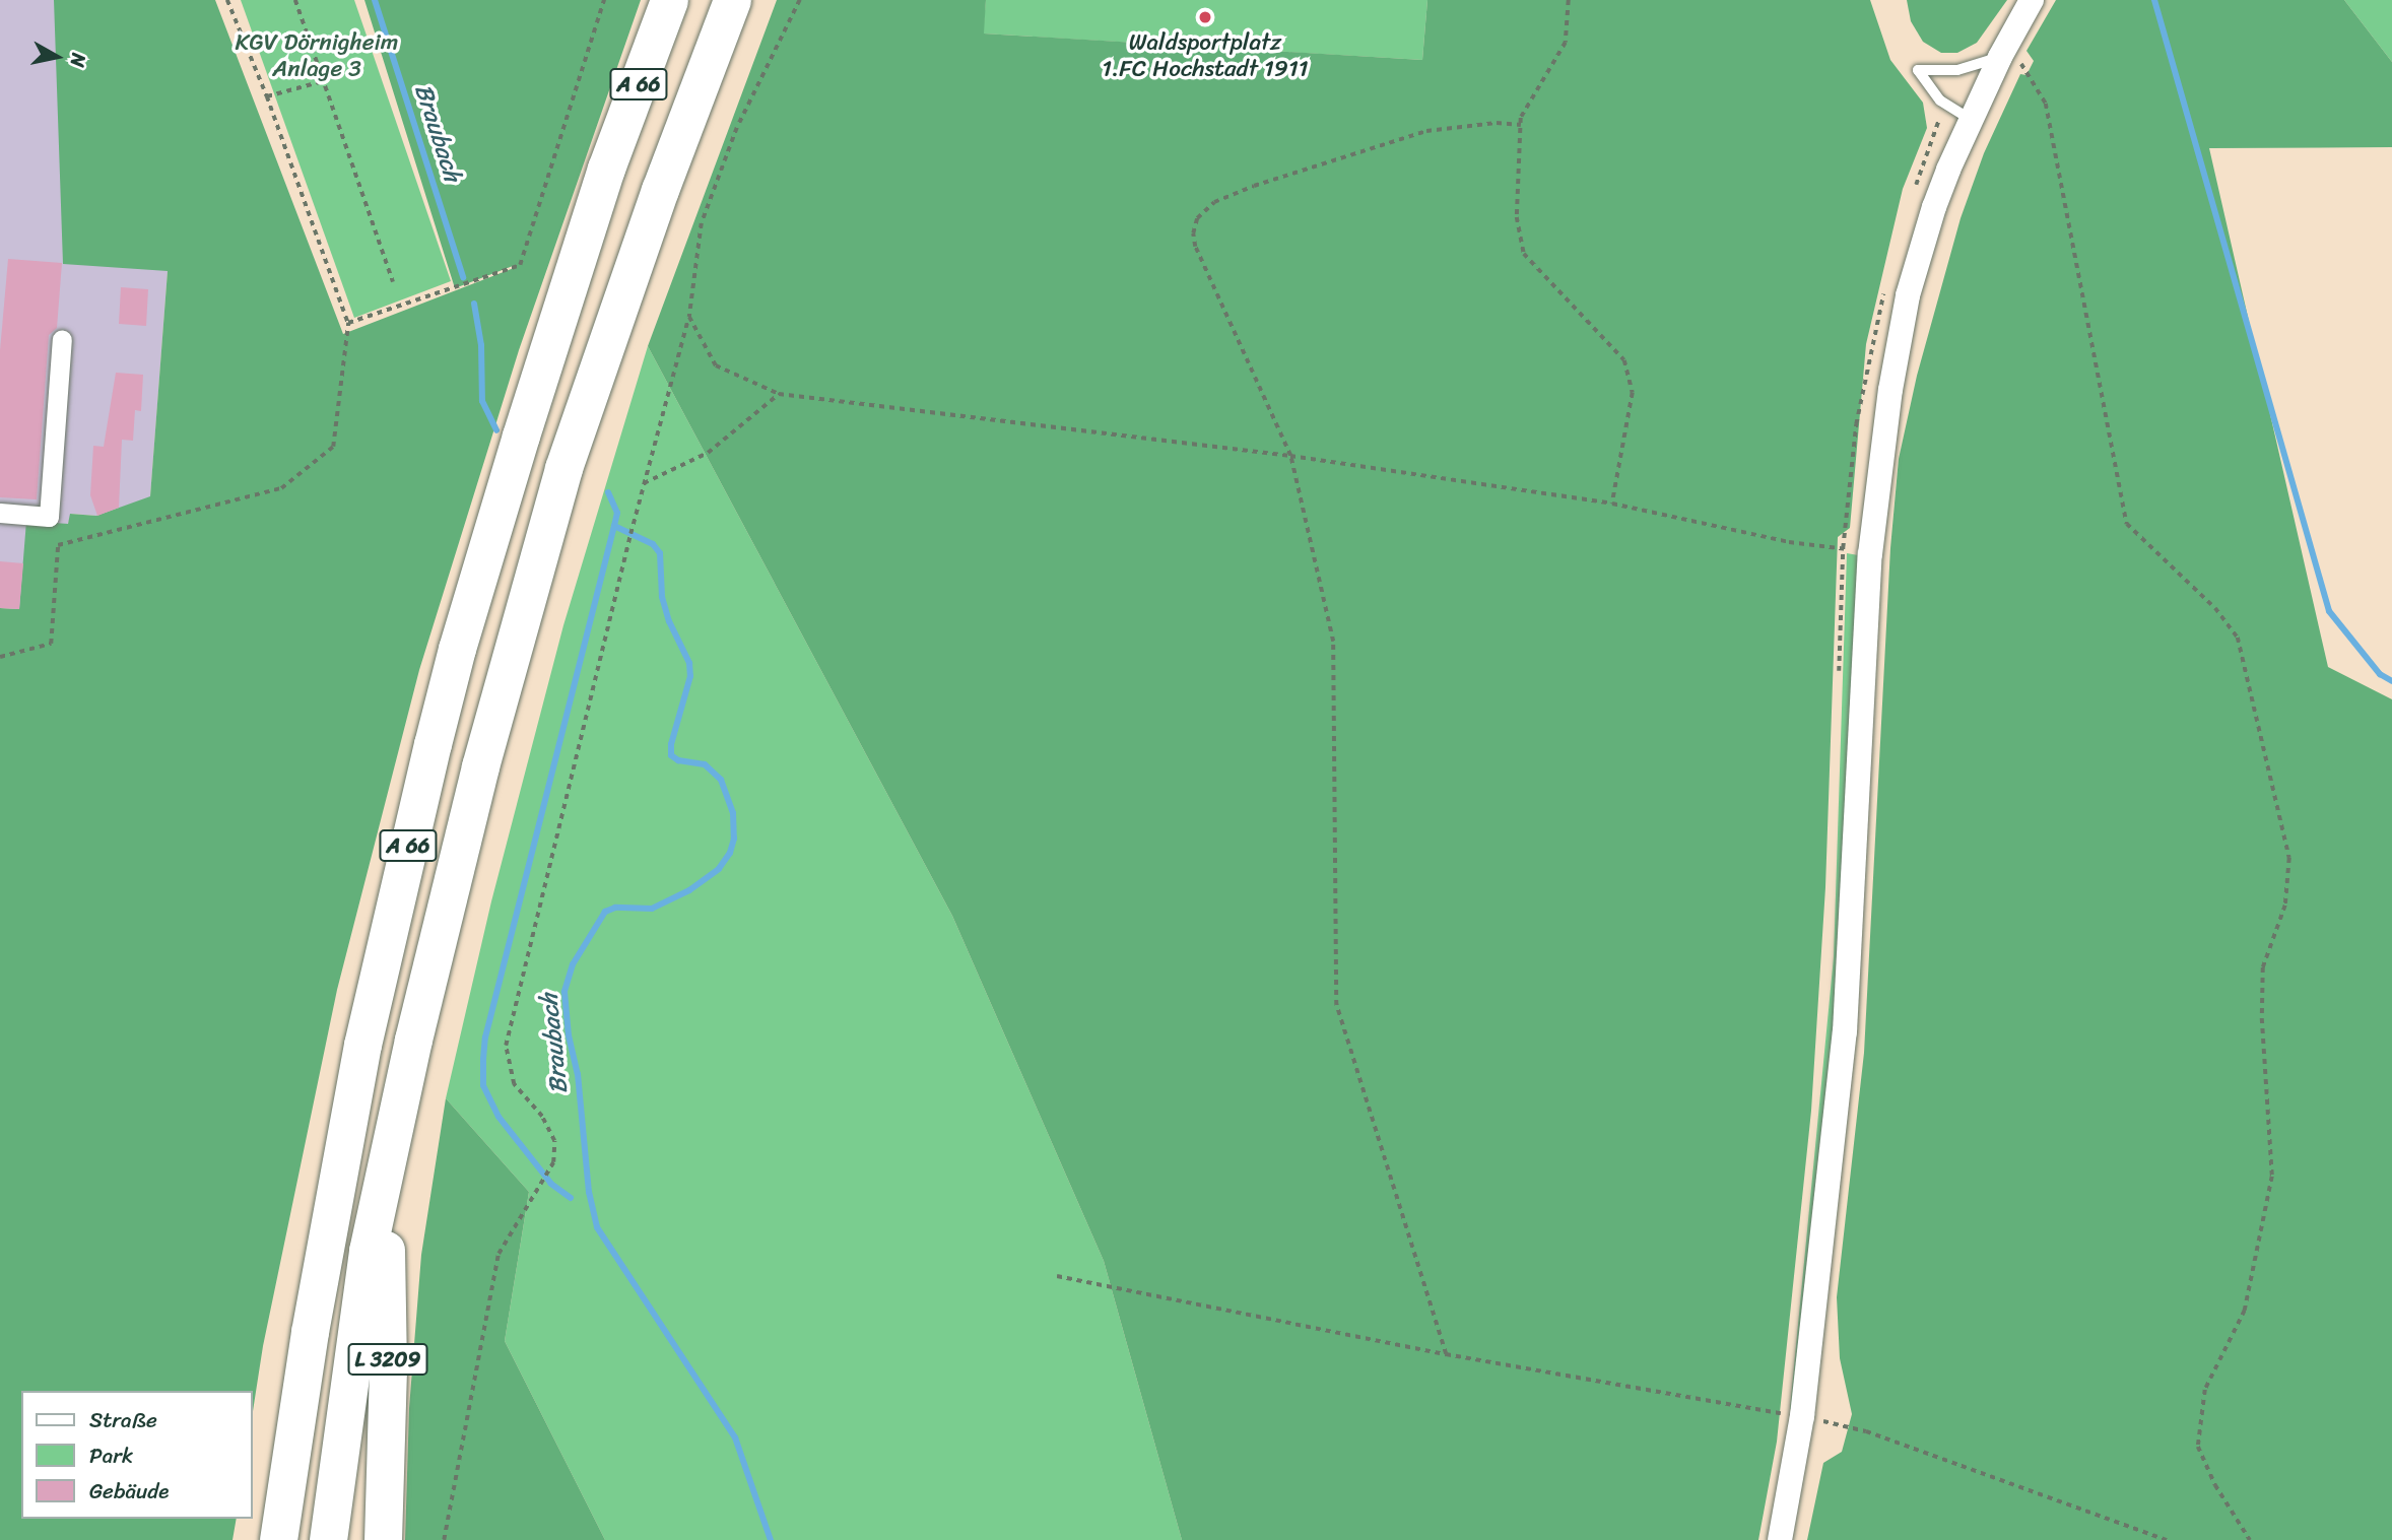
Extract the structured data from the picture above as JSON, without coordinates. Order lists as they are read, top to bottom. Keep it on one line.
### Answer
{"streets":{"highway":["A 66","L 3209"]},"crossings":[["A 66","L 3209"]],"water":["Braubach"],"parks":["KGV Dörnigheim Anlage 3"],"places":["Waldsportplatz 1.FC Hochstadt 1911"],"legend":["Straße","Park","Gebäude"],"north":"right"}
